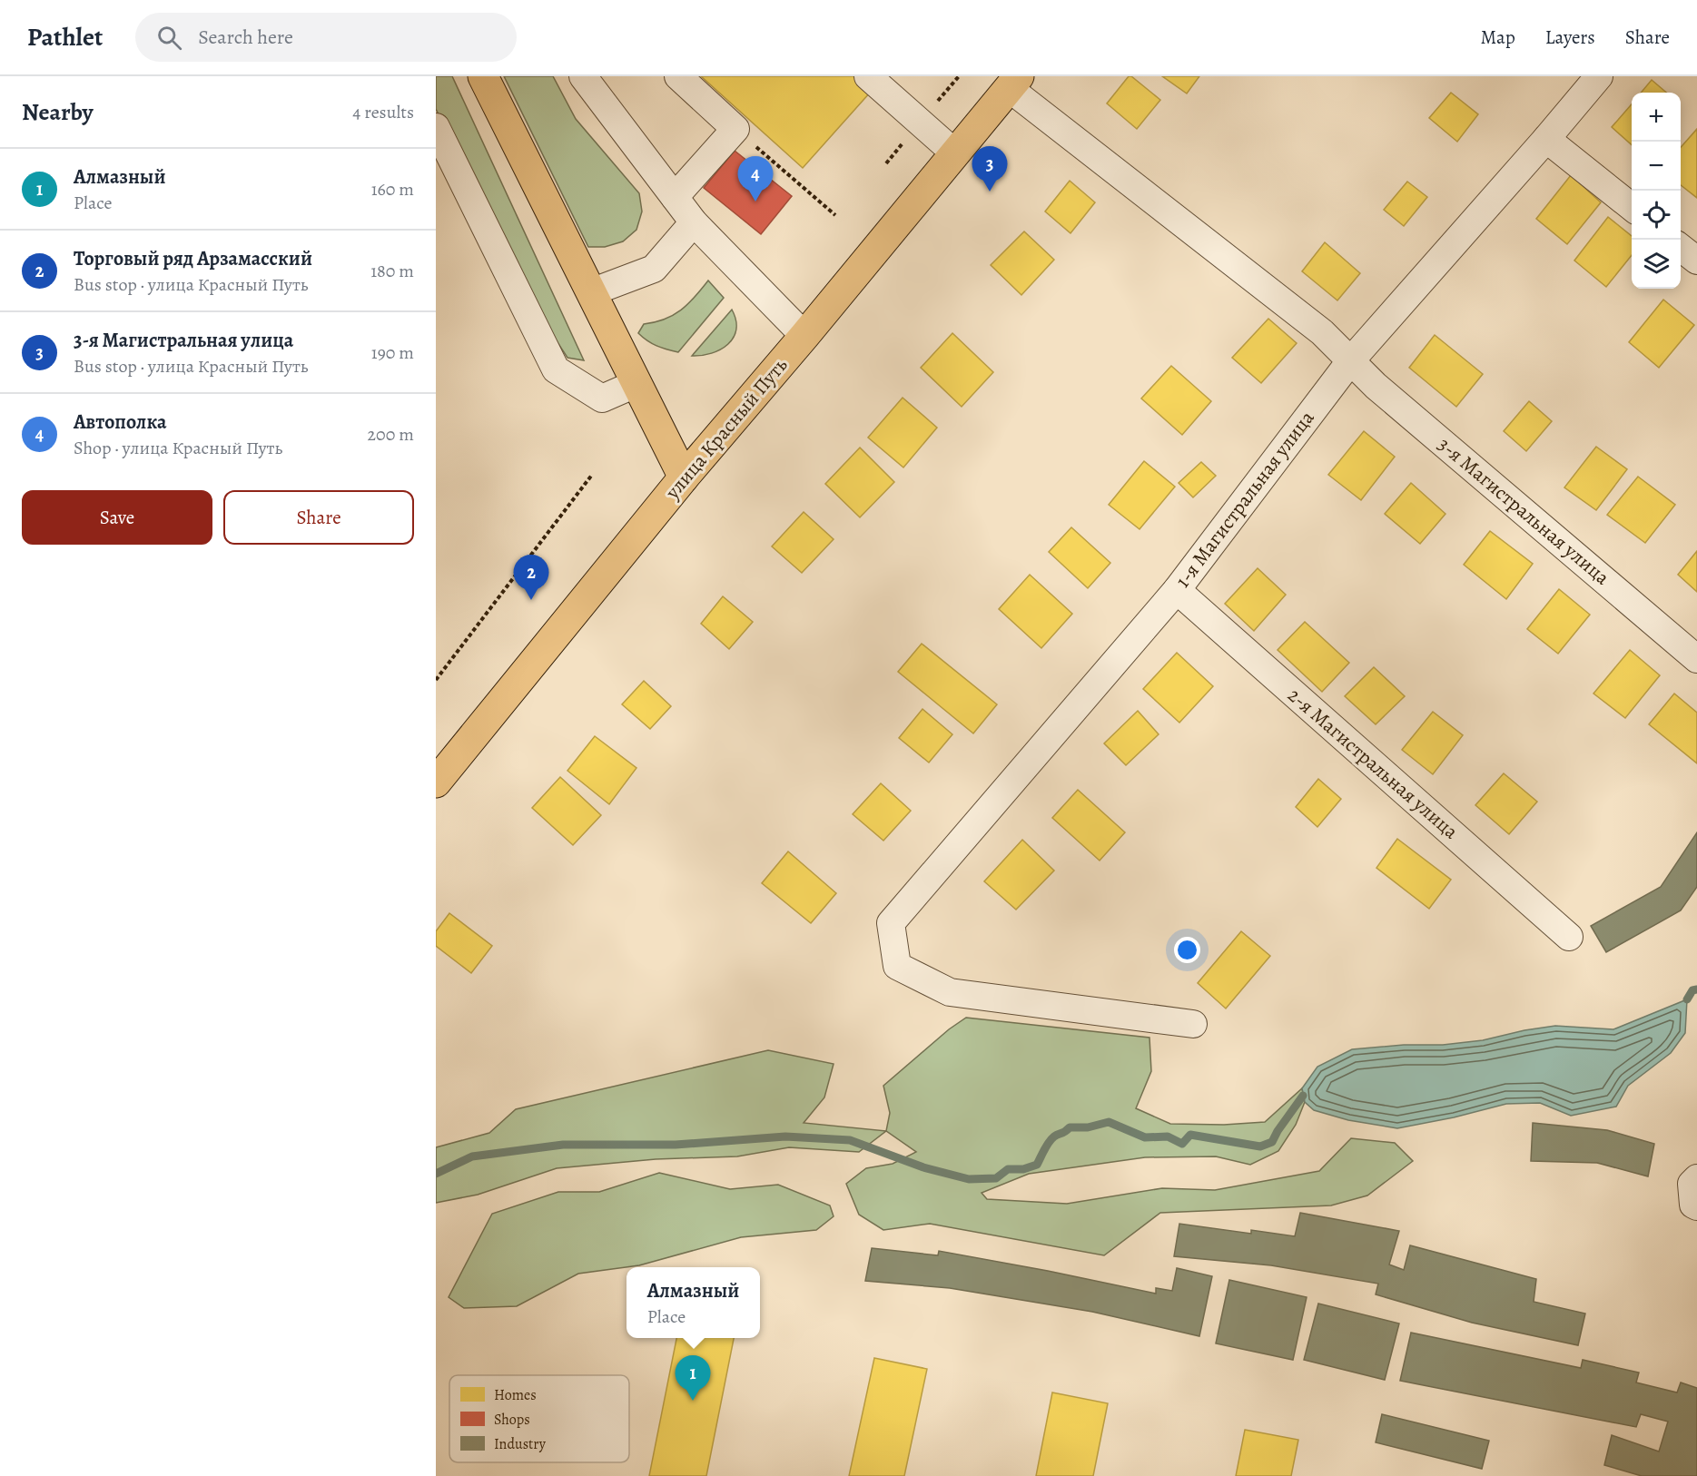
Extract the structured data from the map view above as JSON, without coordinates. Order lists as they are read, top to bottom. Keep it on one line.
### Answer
{"streets":{"main road":["улица Красный Путь"],"street":["1-я Магистральная улица","3-я Магистральная улица","2-я Магистральная улица"]},"crossings":[["улица Красный Путь","3-я Магистральная улица"],["1-я Магистральная улица","3-я Магистральная улица"],["1-я Магистральная улица","2-я Магистральная улица"]],"legend":["Homes","Shops","Industry"],"page":{"header":"Pathlet","search":"Search here","nav":["Map","Layers","Share"],"heading":["Nearby","4 results"],"map_buttons":["+","−"],"pins":["3","4","2","1"],"list":[{"mark":"1","name":"Алмазный","note":"Place","value":"160 m"},{"mark":"2","name":"Торговый ряд Арзамасский","note":"Bus stop · улица Красный Путь","value":"180 m"},{"mark":"3","name":"3-я Магистральная улица","note":"Bus stop · улица Красный Путь","value":"190 m"},{"mark":"4","name":"Автополка","note":"Shop · улица Красный Путь","value":"200 m"}],"buttons":["Save","Share"],"popup":["Алмазный","Place"]}}
